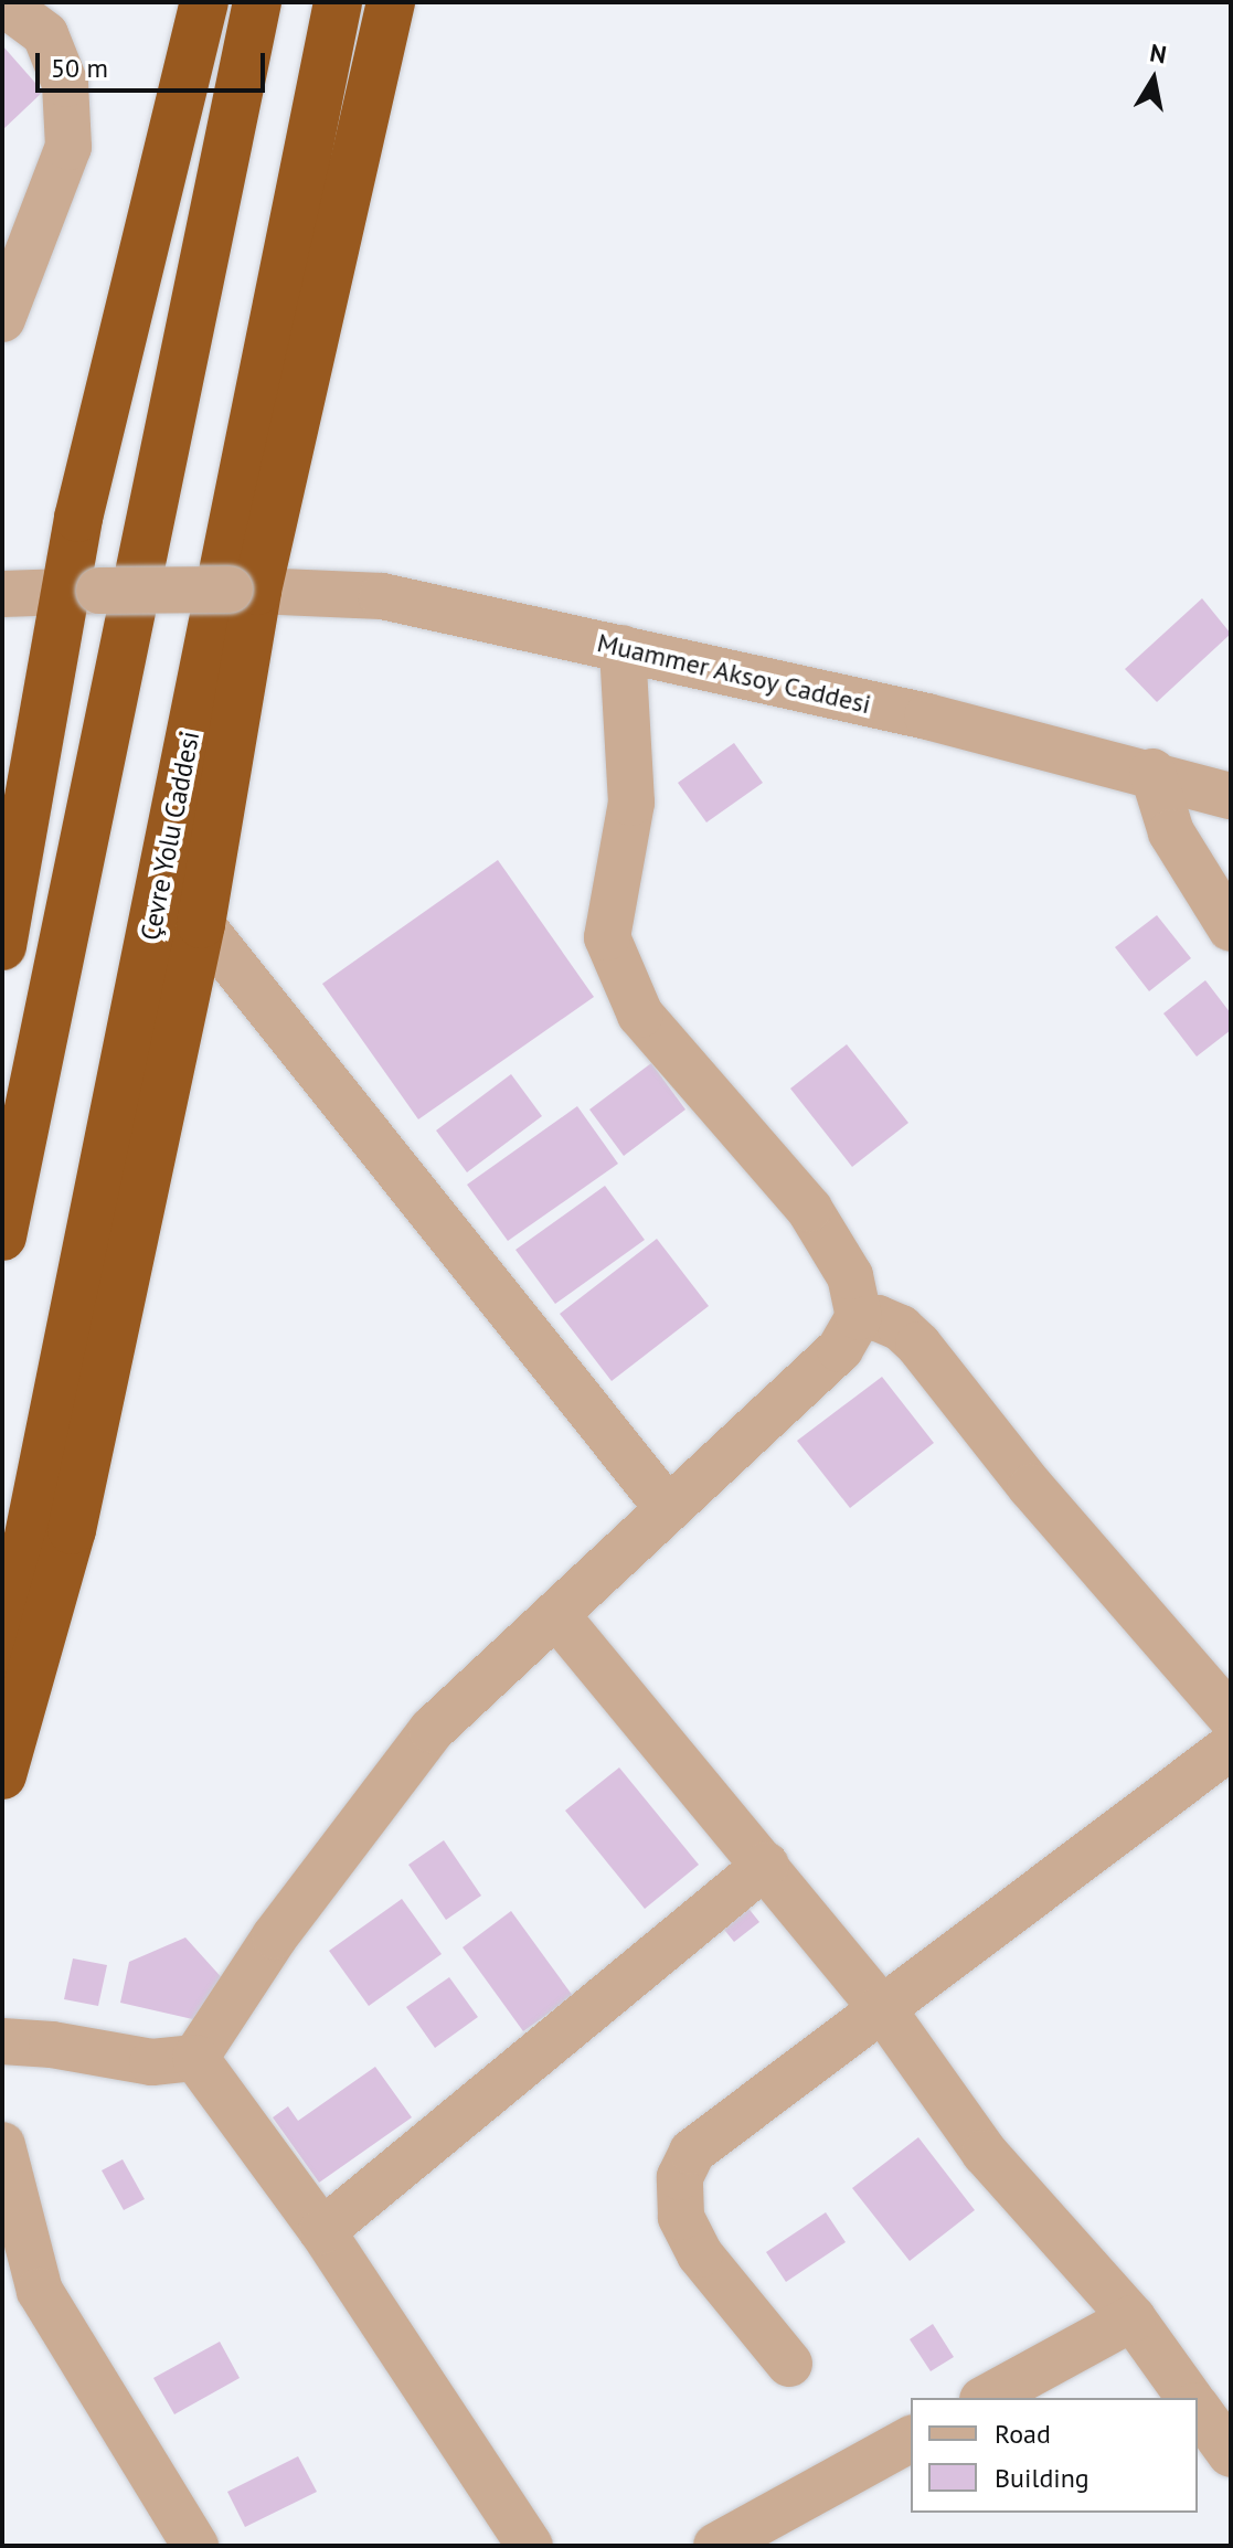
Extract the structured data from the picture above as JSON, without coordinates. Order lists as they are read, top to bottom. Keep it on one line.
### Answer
{"streets":{"highway":["Çevre Yolu Caddesi"],"street":["Muammer Aksoy Caddesi"]},"legend":["Road","Building"],"scale_bar":"50 m","north":"top"}
